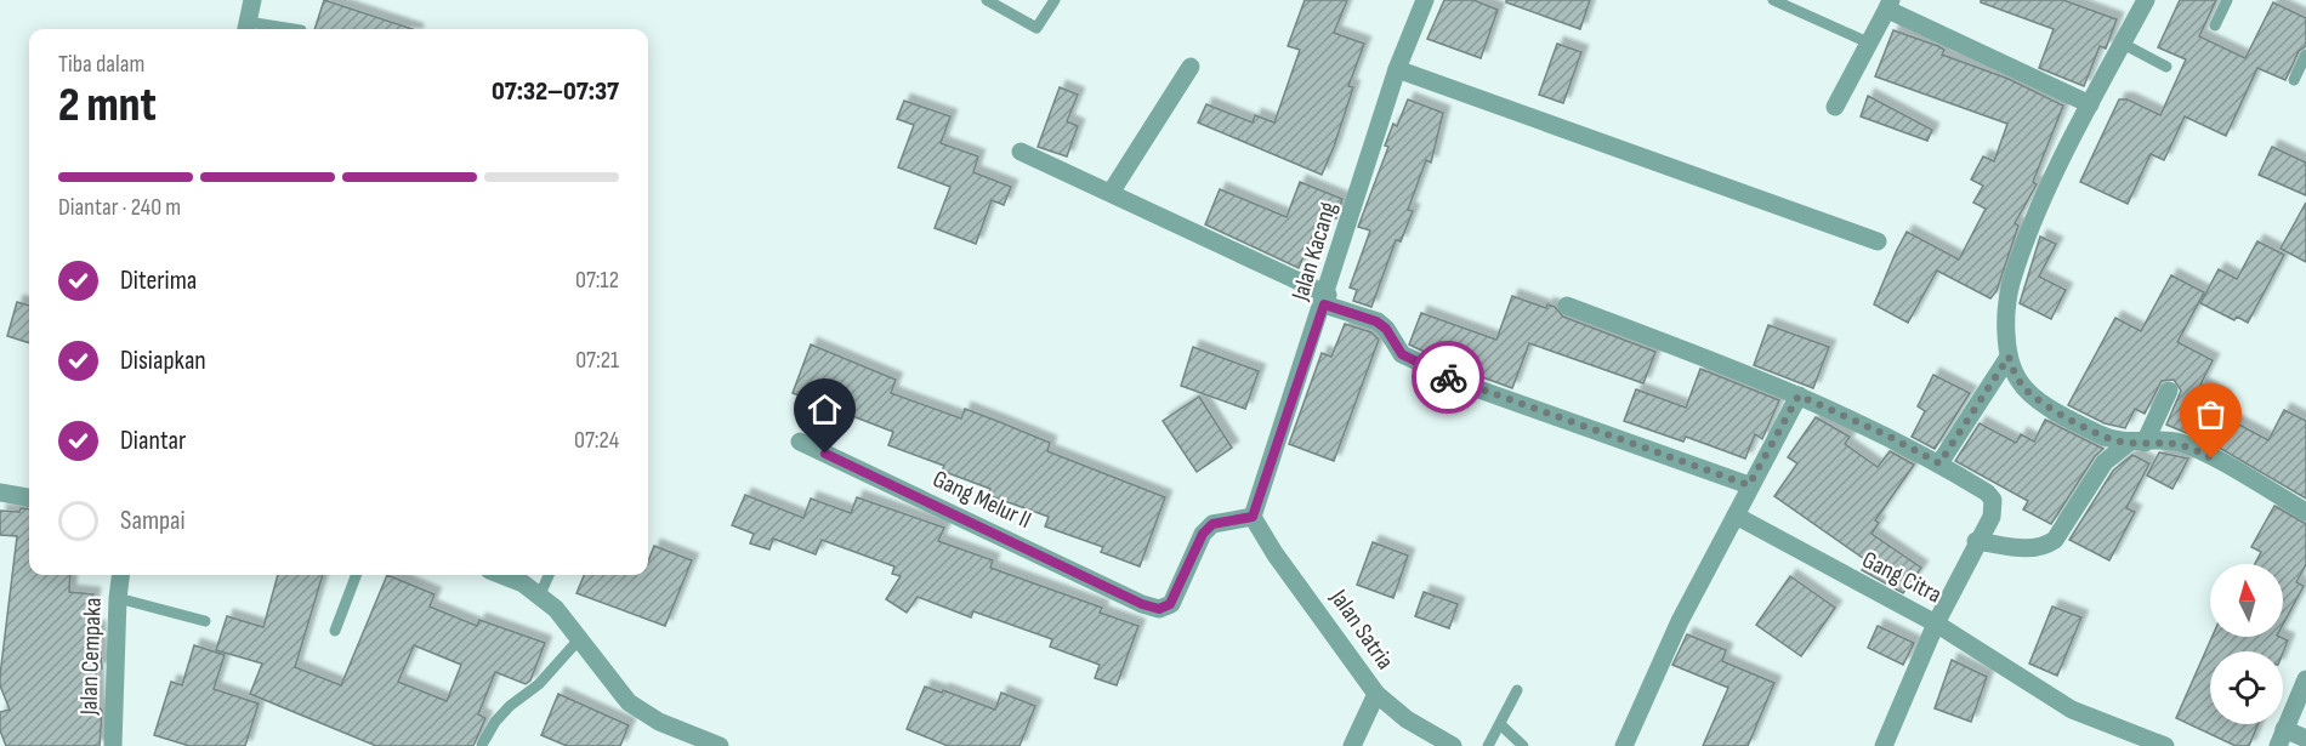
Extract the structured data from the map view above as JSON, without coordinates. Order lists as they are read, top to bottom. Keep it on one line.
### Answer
{"streets":{"street":["Jalan Kacang","Gang Melur II","Gang Citra","Jalan Satria","Jalan Cempaka"]},"crossings":[["Jalan Kacang","Gang Melur II"],["Jalan Kacang","Jalan Satria"],["Gang Melur II","Jalan Satria"]],"north":"top","page":{"heading":["2 mnt","Tiba dalam","07:32–07:37"],"bar":"Diantar · 240 m","list":[["Diterima","07:12"],["Disiapkan","07:21"],["Diantar","07:24"],"Sampai"]}}
